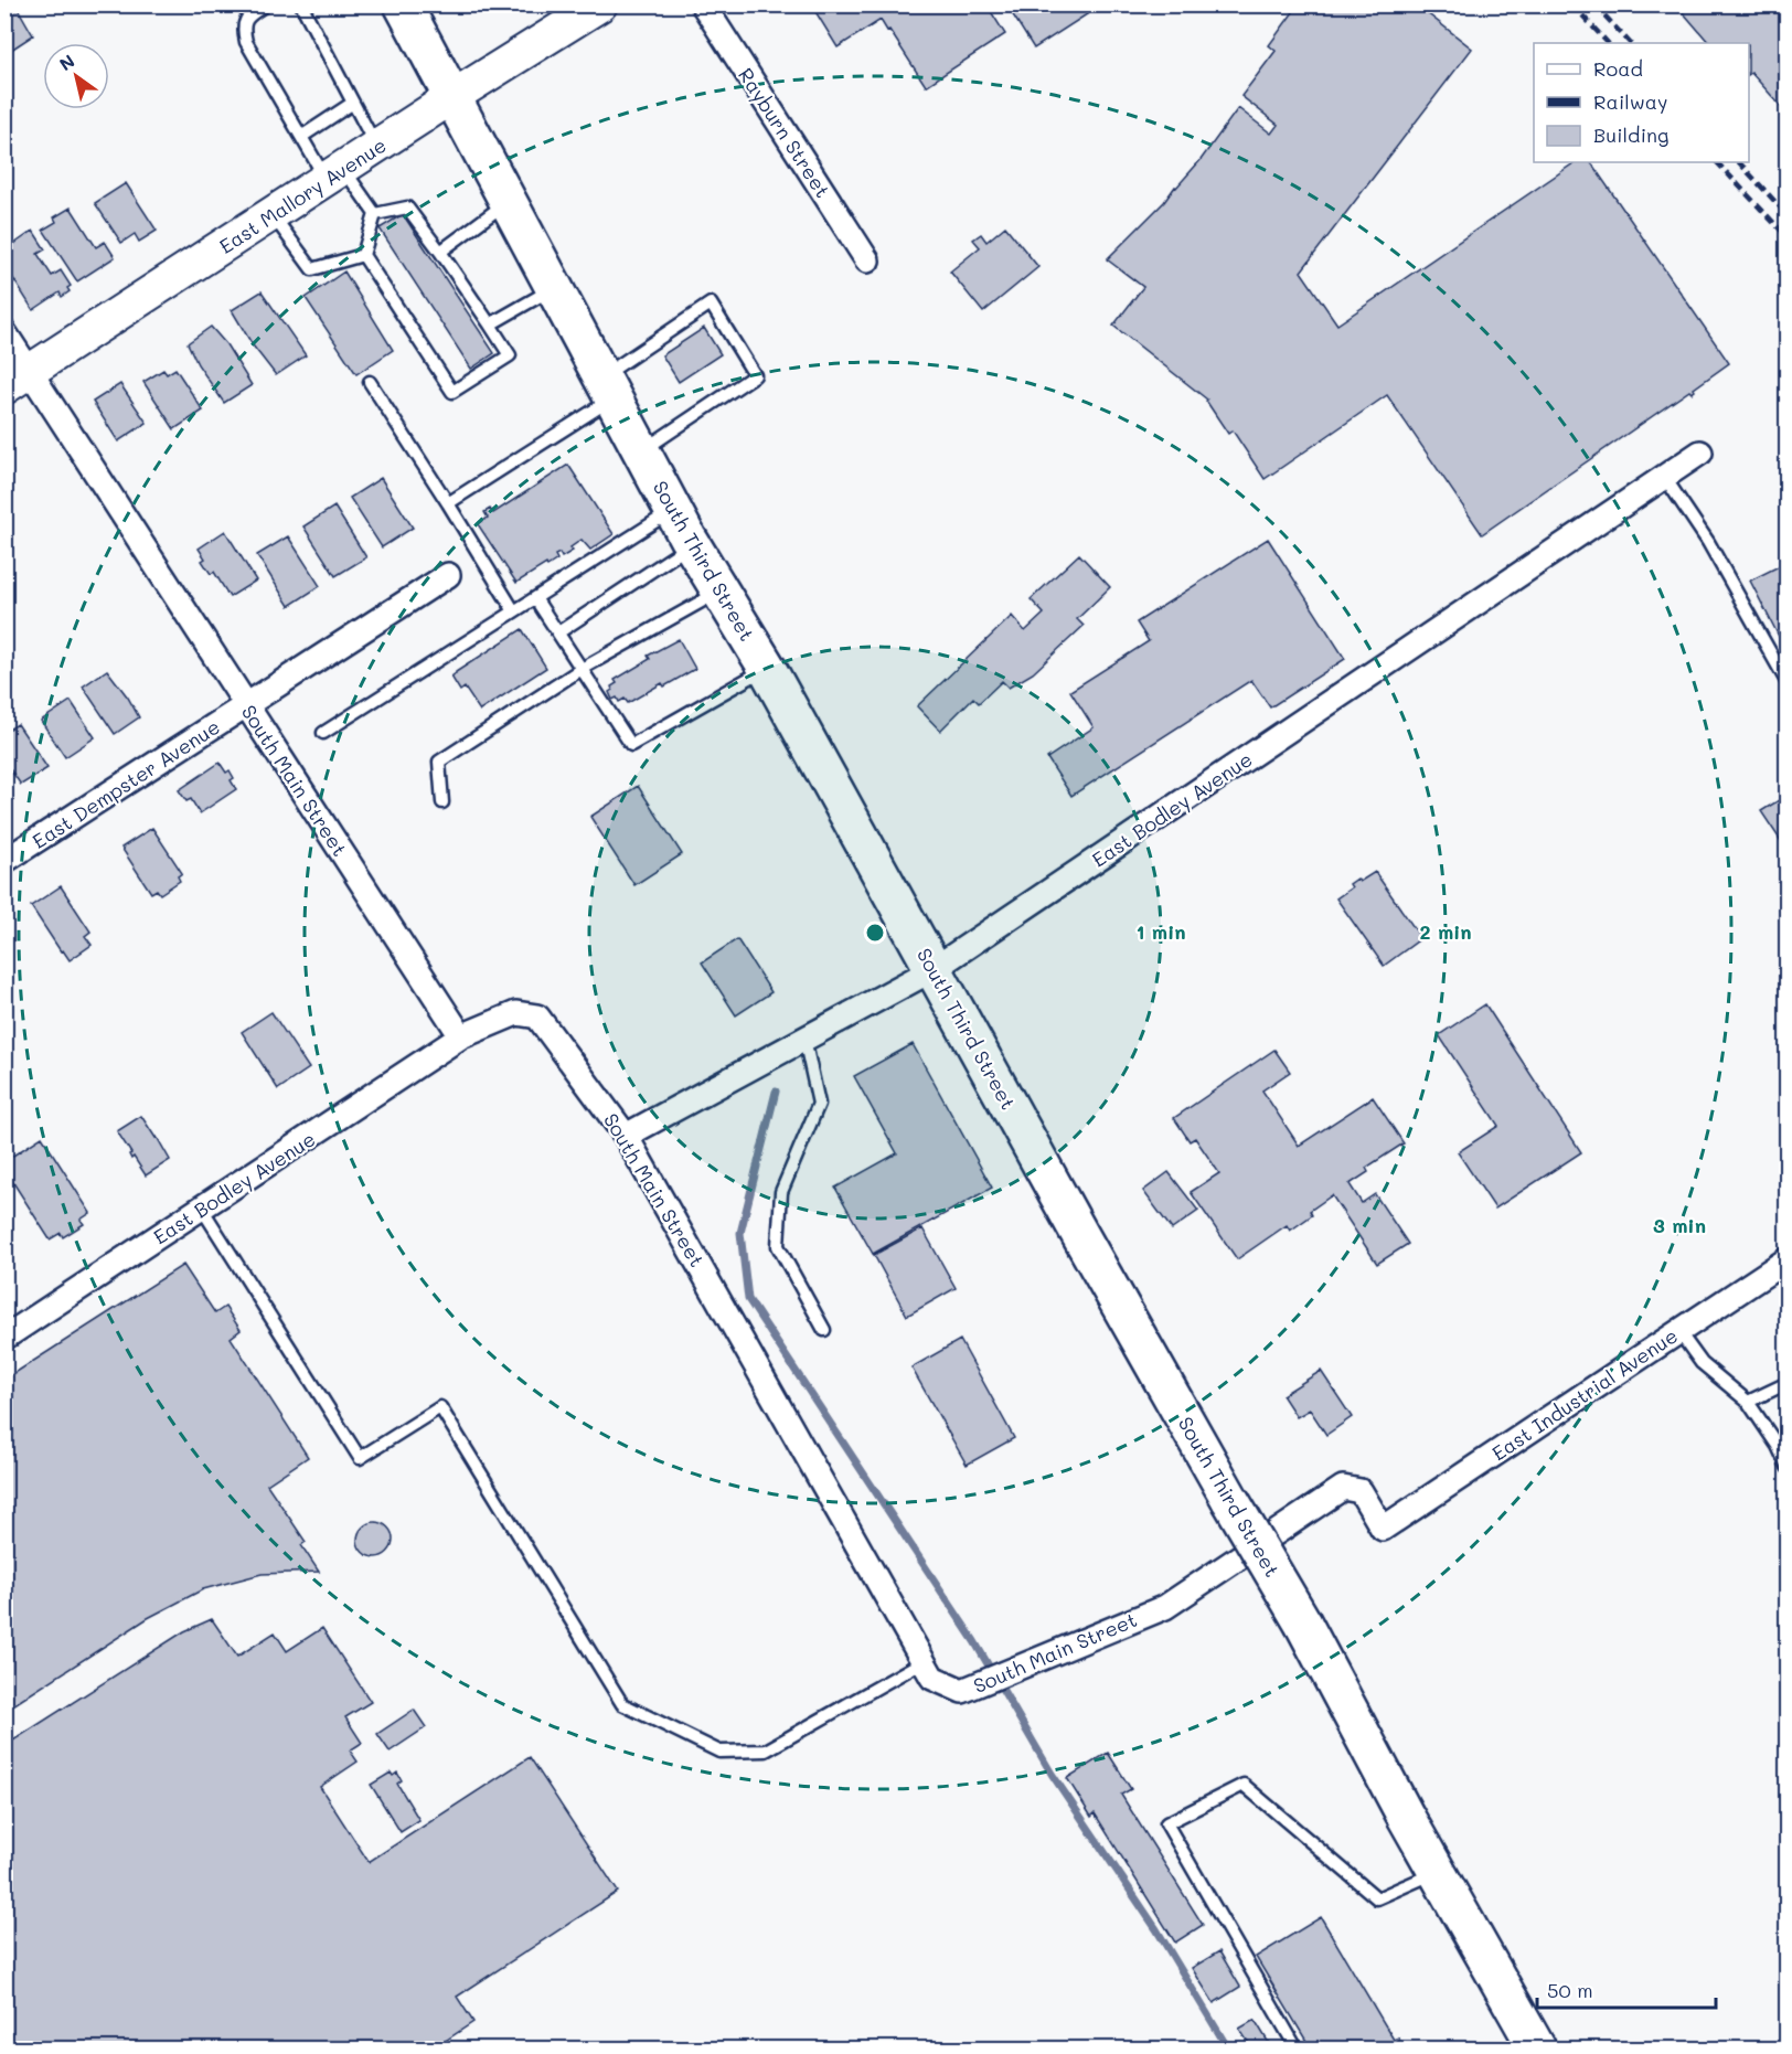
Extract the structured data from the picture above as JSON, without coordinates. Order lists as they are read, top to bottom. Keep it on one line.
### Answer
{"streets":{"main road":["East Mallory Avenue","South Third Street"],"street":["Rayburn Street","South Main Street","East Dempster Avenue","East Bodley Avenue","East Industrial Avenue"]},"crossings":[["East Mallory Avenue","South Third Street"],["East Mallory Avenue","South Main Street"],["South Third Street","East Bodley Avenue"],["South Main Street","East Dempster Avenue"],["South Main Street","East Bodley Avenue"],["South Main Street","East Industrial Avenue"]],"legend":["Road","Railway","Building"],"scale_bar":"50 m","north":"top left","rings":["1 min","2 min","3 min"]}
